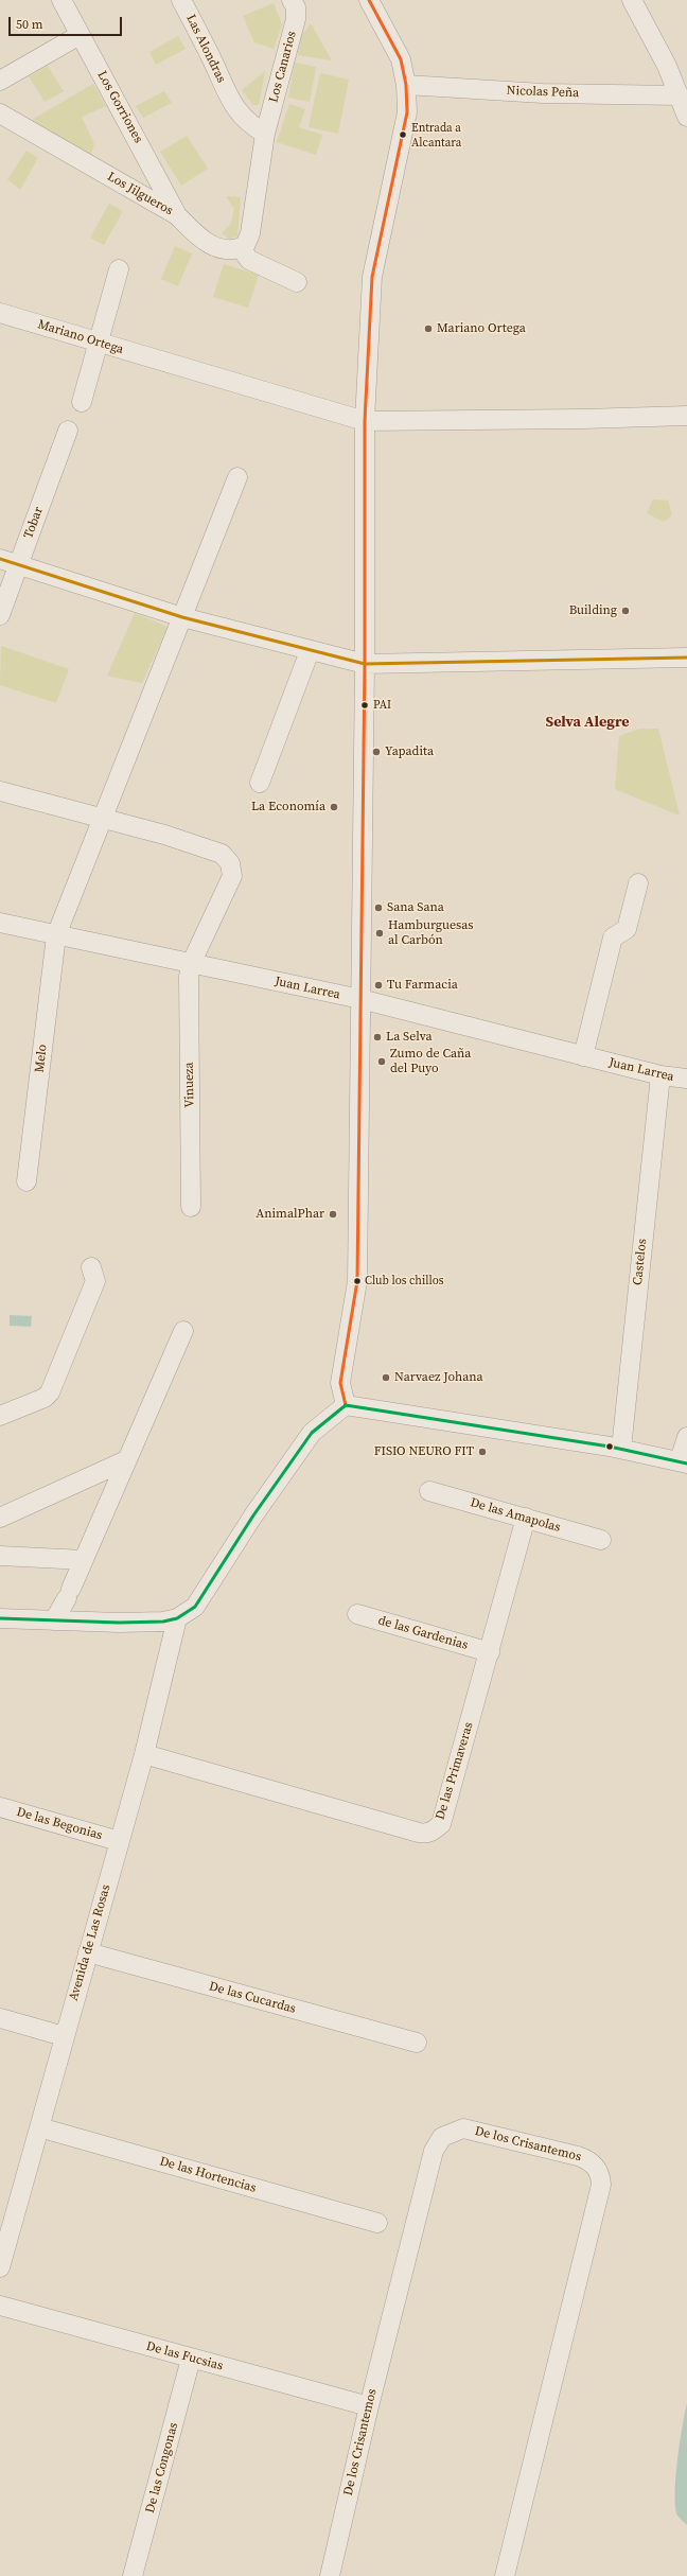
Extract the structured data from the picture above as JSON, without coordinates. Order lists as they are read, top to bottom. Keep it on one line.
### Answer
{"streets":{"street":["Las Alondras","Los Canarios","Nicolas Peña","Los Gorriones","Los Jilgueros","Mariano Ortega","Tobar","Juan Larrea","Melo","Vinueza","Castelos","De las Amapolas","de las Gardenias","De las Primaveras","De las Begonias","Avenida de Las Rosas","De las Cucardas","De los Crisantemos","De las Hortencias","De las Fucsias","De las Congonas"]},"crossings":[["Las Alondras","Los Canarios"],["Los Gorriones","Los Jilgueros"],["Juan Larrea","Melo"],["Juan Larrea","Vinueza"],["Juan Larrea","Castelos"],["Melo","Vinueza"],["De las Amapolas","De las Primaveras"],["de las Gardenias","De las Primaveras"],["De las Primaveras","Avenida de Las Rosas"],["De las Begonias","Avenida de Las Rosas"],["Avenida de Las Rosas","De las Cucardas"],["Avenida de Las Rosas","De las Hortencias"],["De los Crisantemos","De las Fucsias"],["De las Fucsias","De las Congonas"]],"districts":["Selva Alegre"],"places":["Entrada a Alcantara","Mariano Ortega","Building","PAI","Yapadita","La Economía","Sana Sana","Hamburguesas al Carbón","Tu Farmacia","La Selva","Zumo de Caña del Puyo","AnimalPhar","Club los chillos","Narvaez Johana","FISIO NEURO FIT"],"scale_bar":"50 m"}
